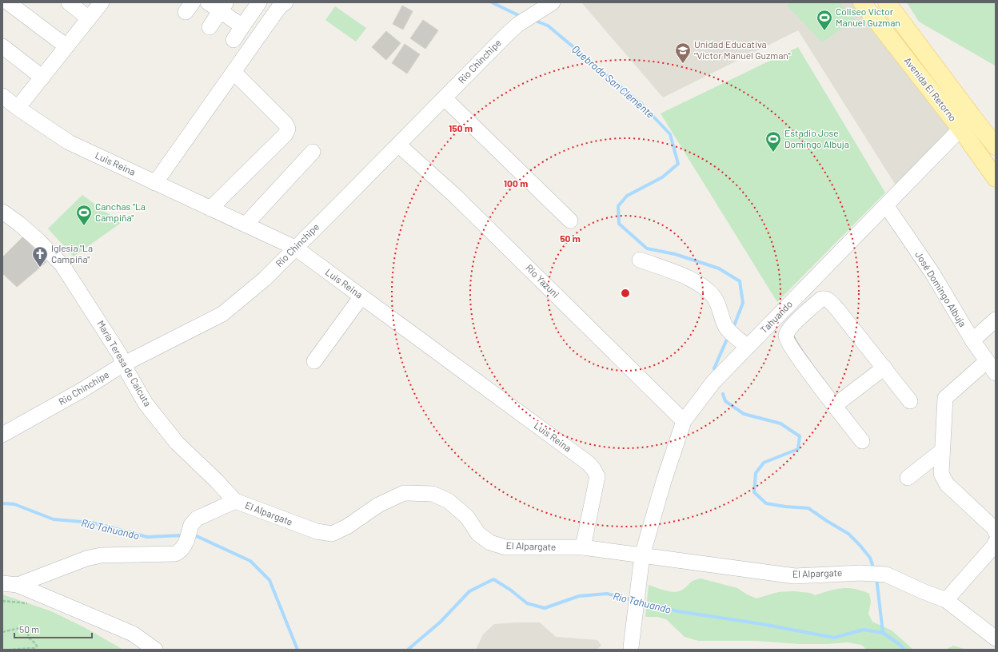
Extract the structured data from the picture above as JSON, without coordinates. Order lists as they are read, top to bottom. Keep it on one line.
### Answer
{"streets":{"main road":["Avenida El Retorno"],"street":["Rio Chinchipe","Luis Reina","Rio Yazuni","José Domingo Albuja","Tahuando","María Teresa de Calcuta","El Alpargate"]},"crossings":[["Rio Chinchipe","Luis Reina"],["Rio Chinchipe","Rio Yazuni"],["Rio Chinchipe","María Teresa de Calcuta"],["Avenida El Retorno","Tahuando"],["Luis Reina","El Alpargate"],["Rio Yazuni","Tahuando"],["José Domingo Albuja","Tahuando"],["Tahuando","El Alpargate"],["María Teresa de Calcuta","El Alpargate"]],"water":["Quebrada San Clemente","Río Tahuando"],"places":{"sports":["Coliseo Victor Manuel Guzman","Estadio Jose Domingo Albuja","Canchas \"La Campiña\""],"school or university":["Unidad Educativa \"Victor Manuel Guzman\""],"church":["Iglesia \"La Campiña\""]},"scale_bar":"50 m","rings":["150 m","100 m","50 m"]}
